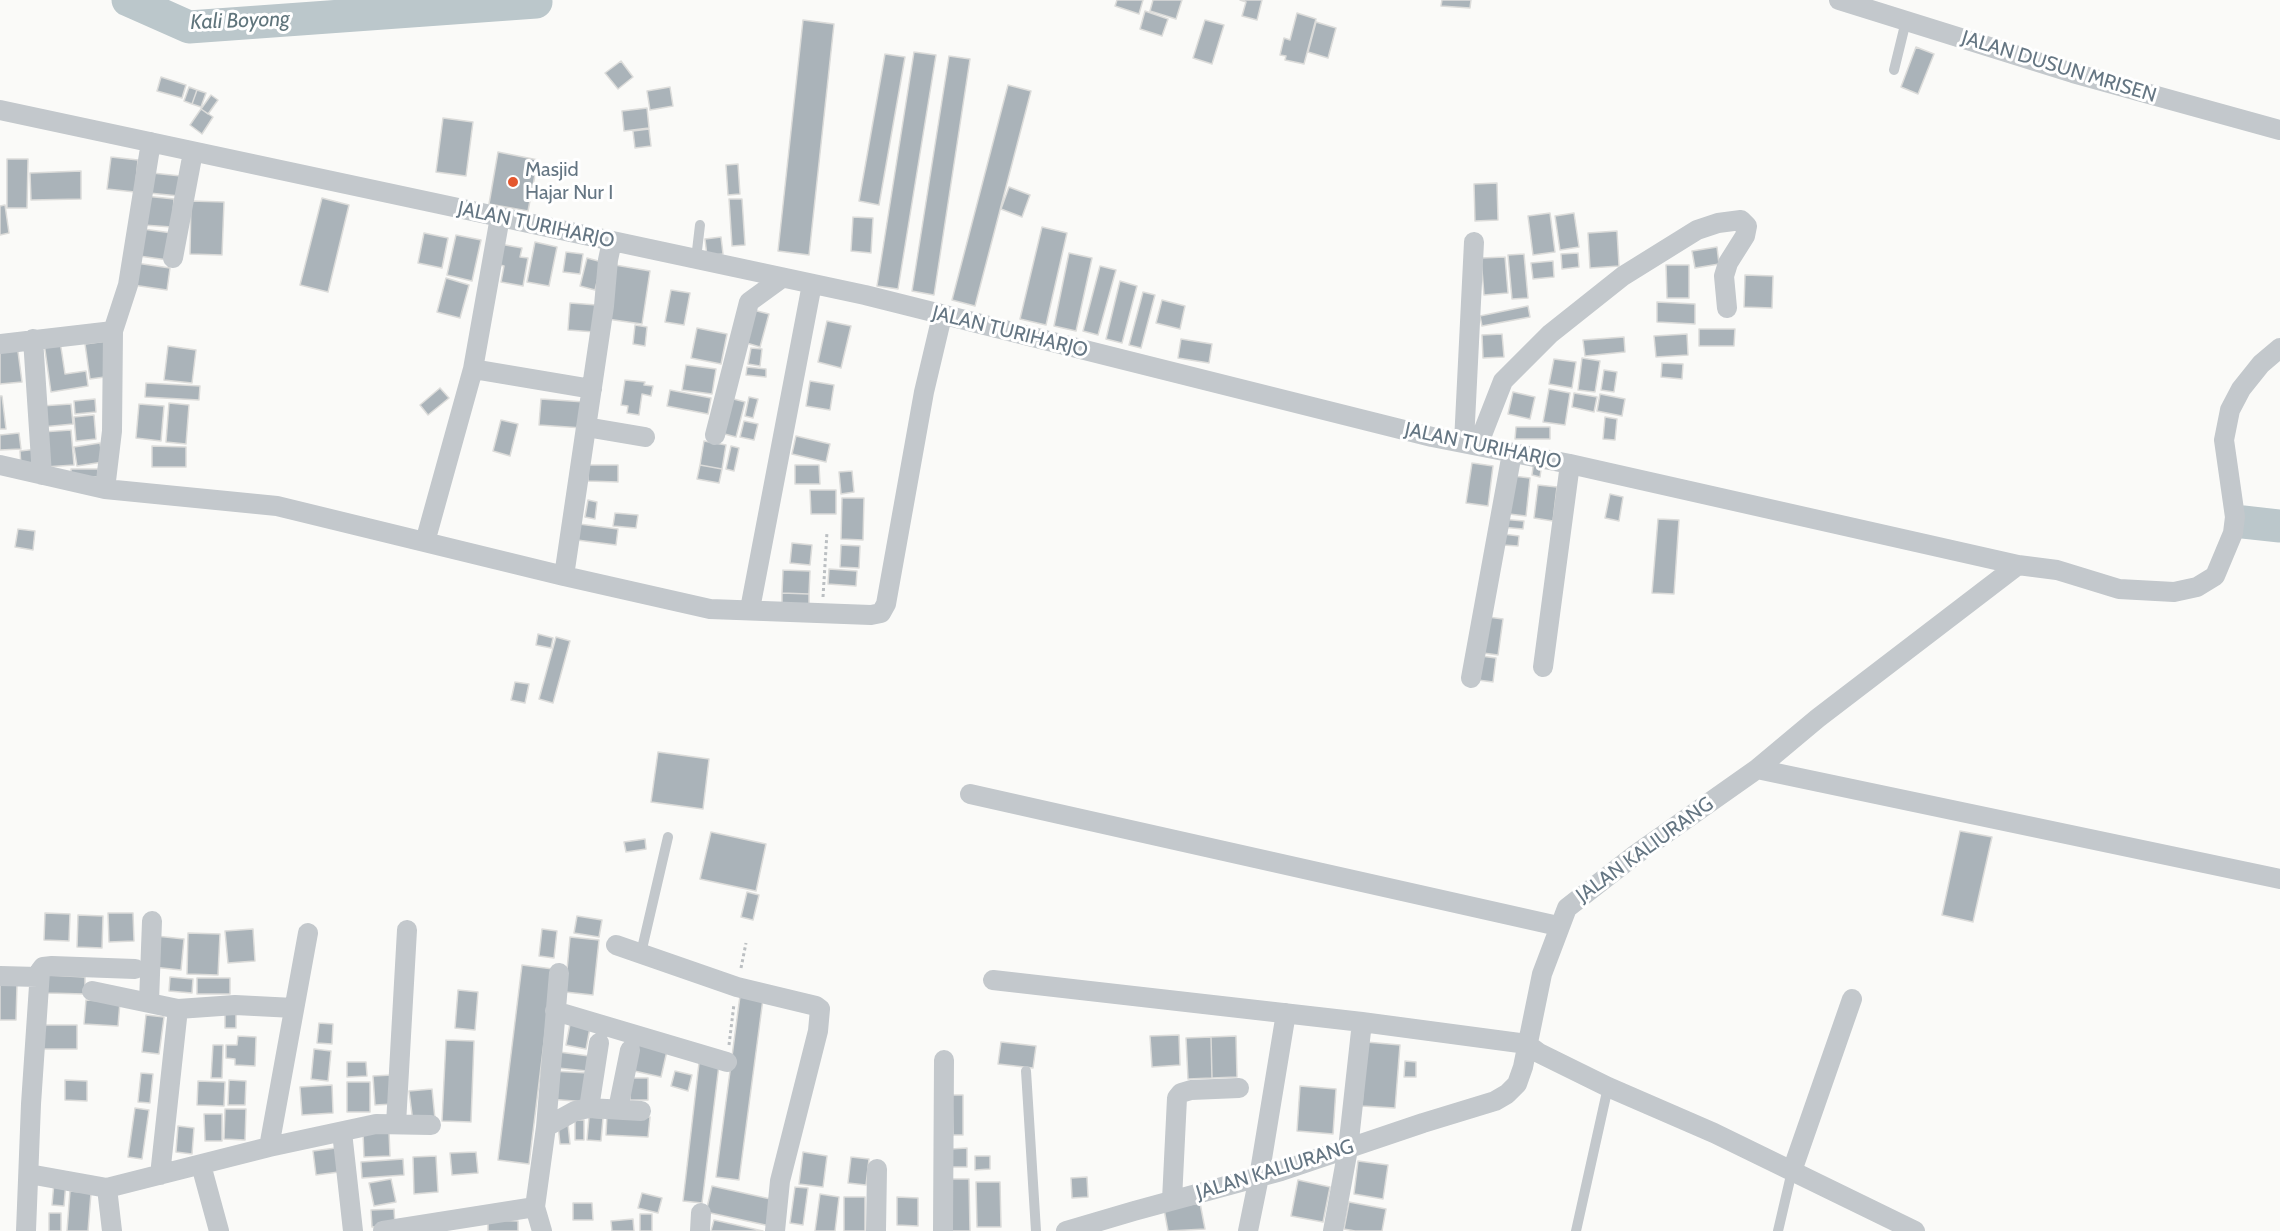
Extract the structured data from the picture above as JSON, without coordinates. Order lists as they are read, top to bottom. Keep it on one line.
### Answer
{"streets":{"street":["JALAN DUSUN MRISEN","JALAN TURIHARJO","JALAN KALIURANG"]},"crossings":[["JALAN TURIHARJO","JALAN KALIURANG"]],"water":["Kali Boyong"],"places":["Masjid Hajar Nur I"]}
